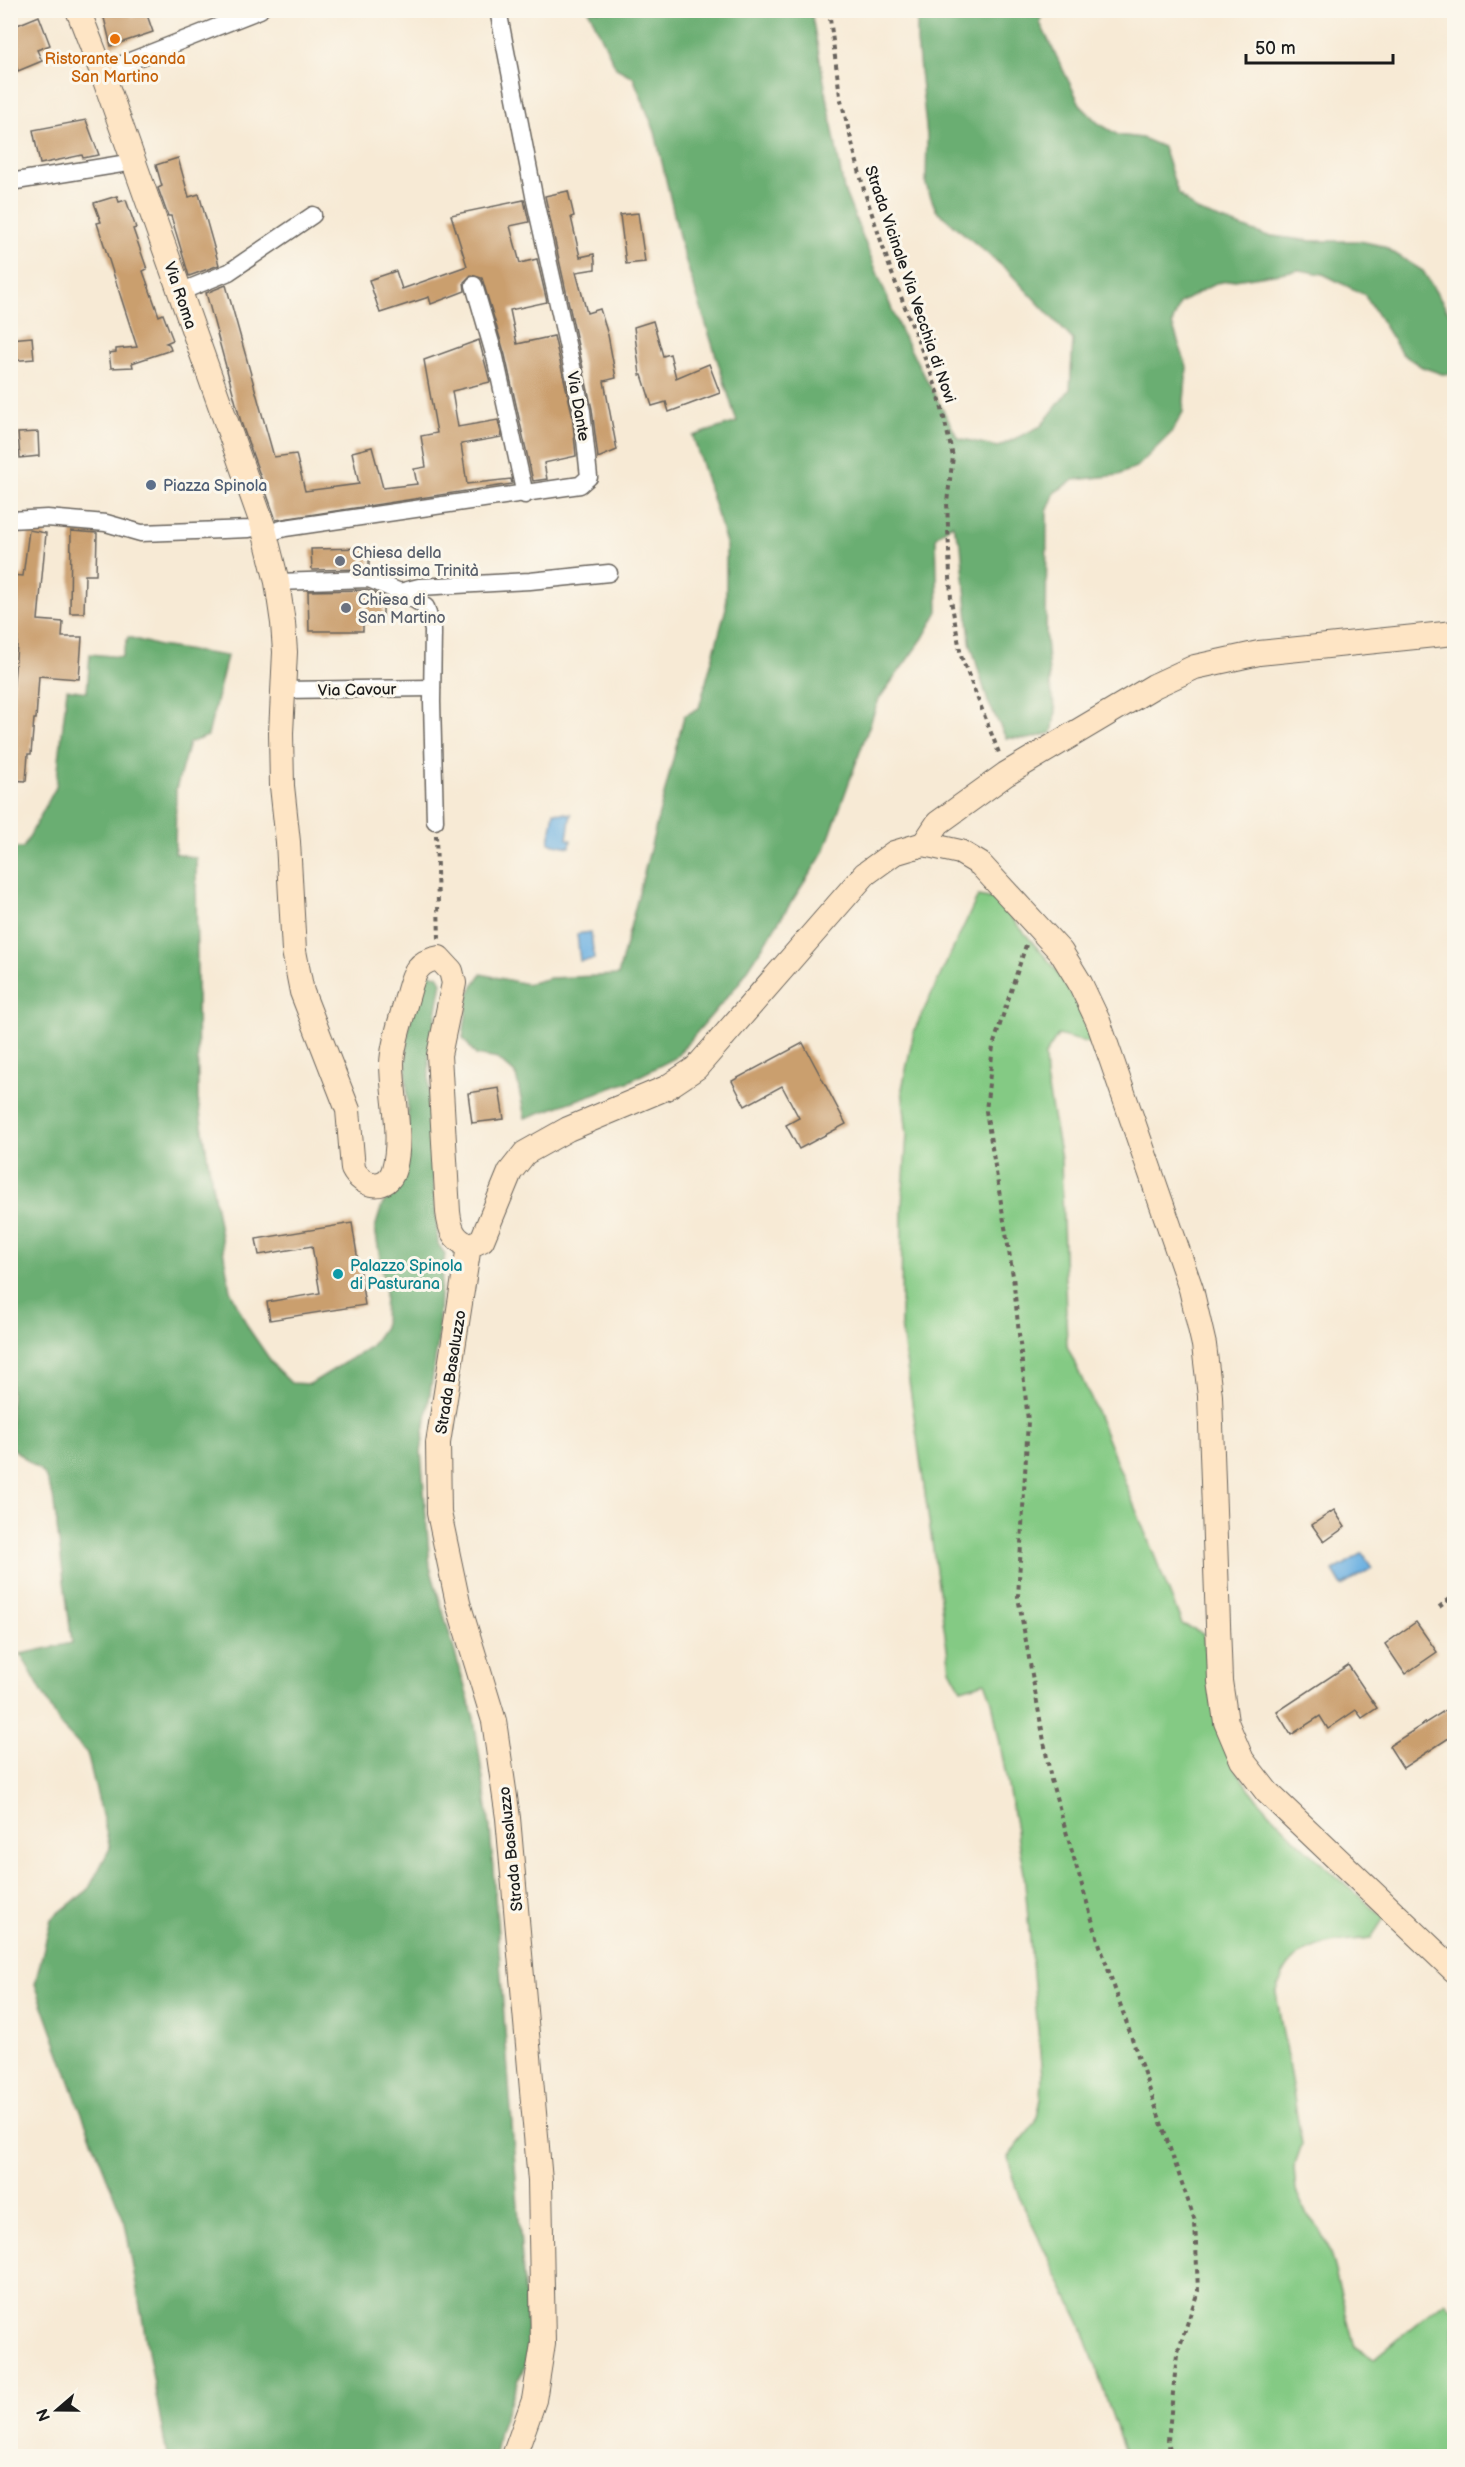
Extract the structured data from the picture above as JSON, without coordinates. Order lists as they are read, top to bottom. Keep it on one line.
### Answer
{"streets":{"main road":["Via Roma","Strada Basaluzzo"],"street":["Via Dante","Via Cavour"],"path":["Strada Vicinale Via Vecchia di Novi"]},"crossings":[["Via Roma","Via Dante"],["Via Roma","Via Cavour"]],"places":["Ristorante Locanda San Martino","Piazza Spinola","Chiesa della Santissima Trinità","Chiesa di San Martino","Palazzo Spinola di Pasturana"],"scale_bar":"50 m","north":"left"}
